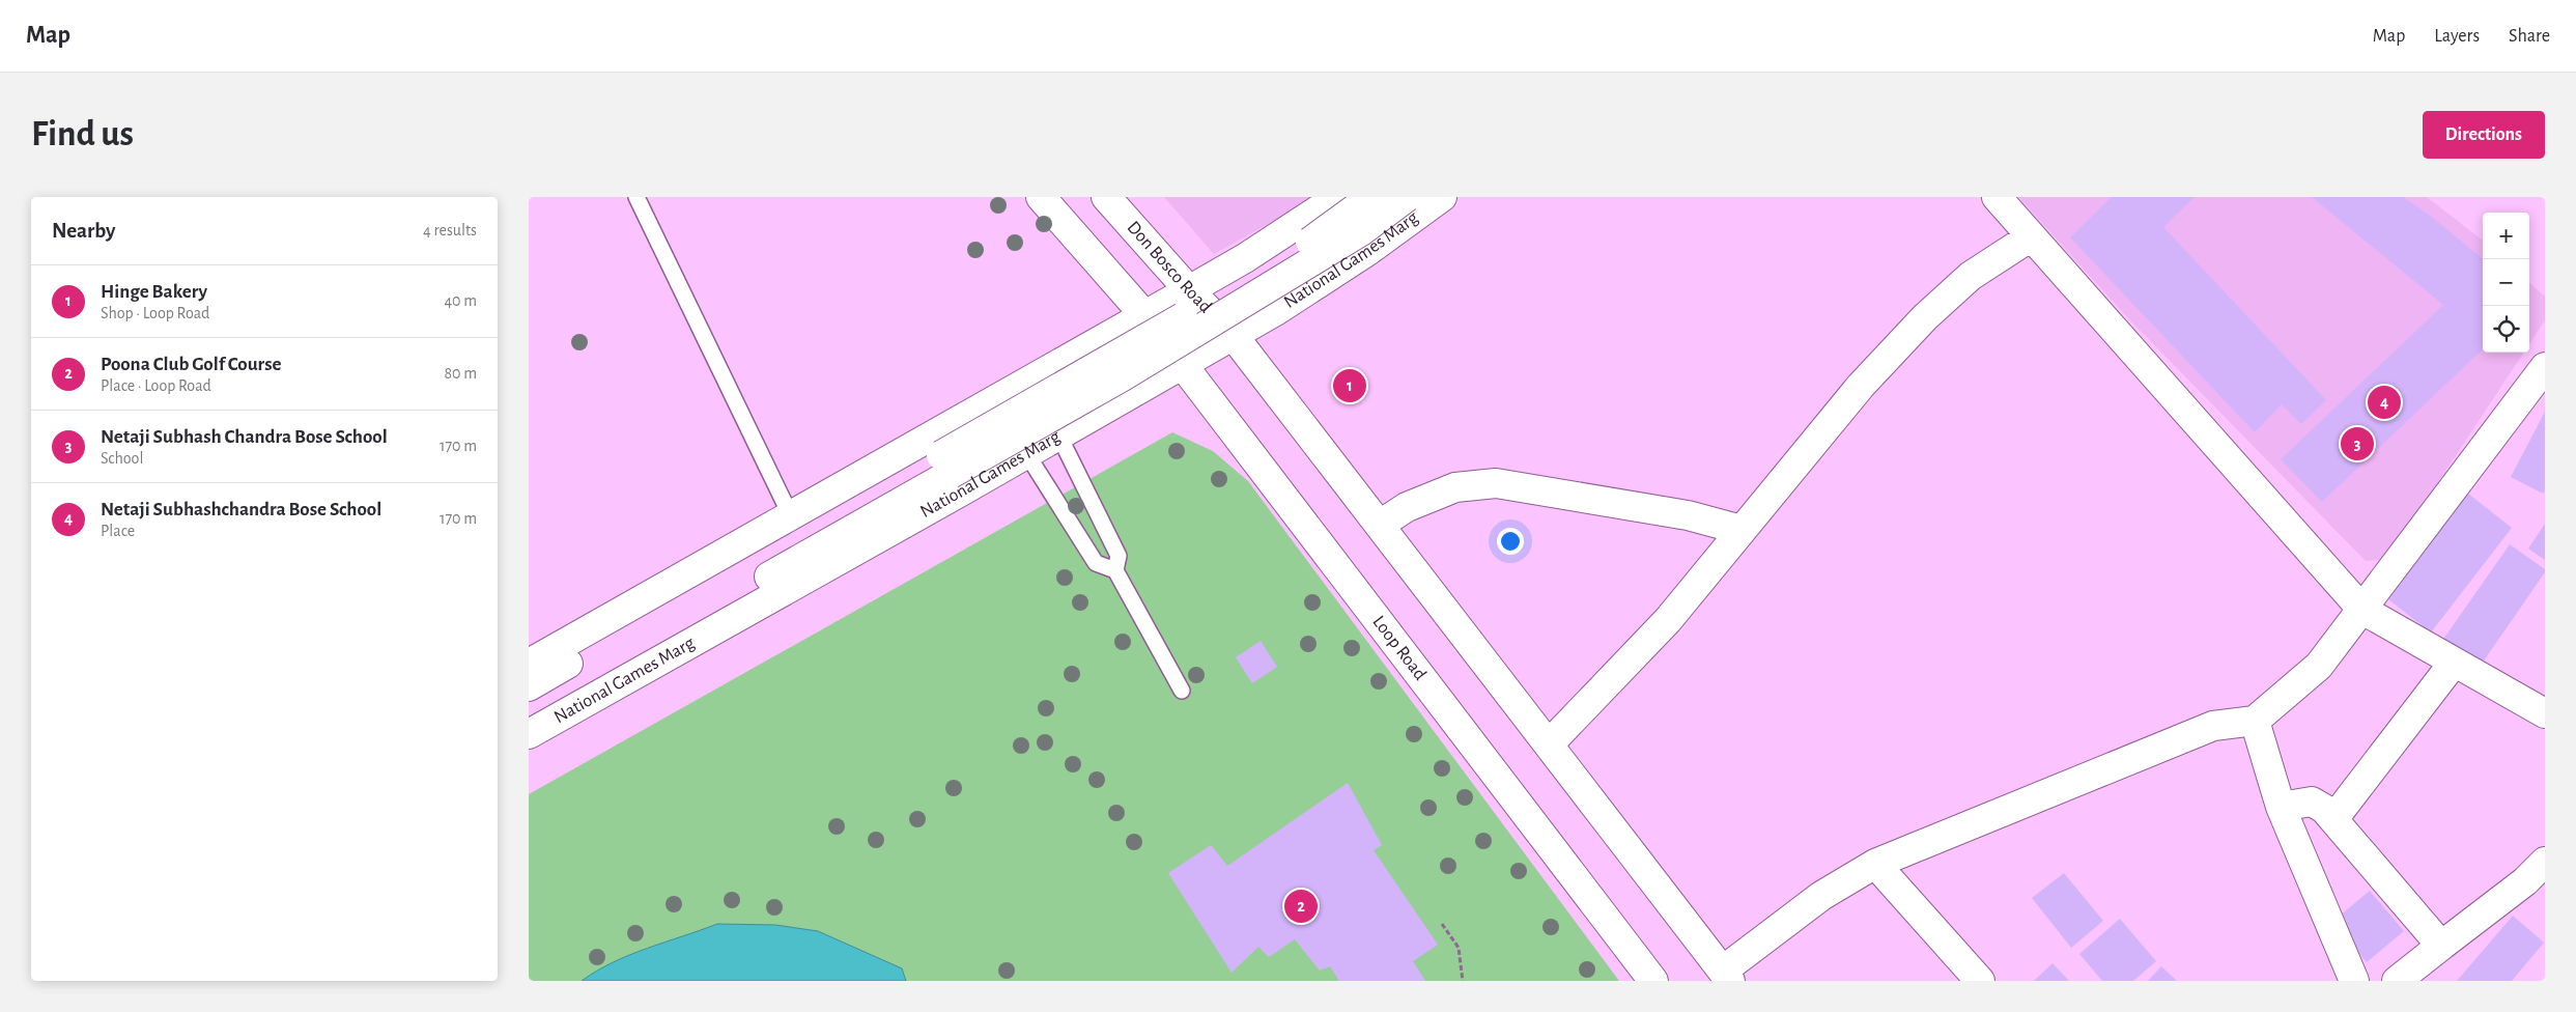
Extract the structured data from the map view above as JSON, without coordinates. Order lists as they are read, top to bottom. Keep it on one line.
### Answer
{"streets":{"main road":["National Games Marg","Don Bosco Road","Loop Road"]},"crossings":[["National Games Marg","Don Bosco Road"],["National Games Marg","Loop Road"]],"page":{"header":"Map","nav":["Map","Layers","Share"],"buttons":"Directions","title":"Find us","heading":["Nearby","4 results"],"map_buttons":["+","−"],"list":[{"mark":"1","name":"Hinge Bakery","note":"Shop · Loop Road","value":"40 m"},{"mark":"2","name":"Poona Club Golf Course","note":"Place · Loop Road","value":"80 m"},{"mark":"3","name":"Netaji Subhash Chandra Bose School","note":"School","value":"170 m"},{"mark":"4","name":"Netaji Subhashchandra Bose School","note":"Place","value":"170 m"}],"pins":["1","4","3","2"]}}
